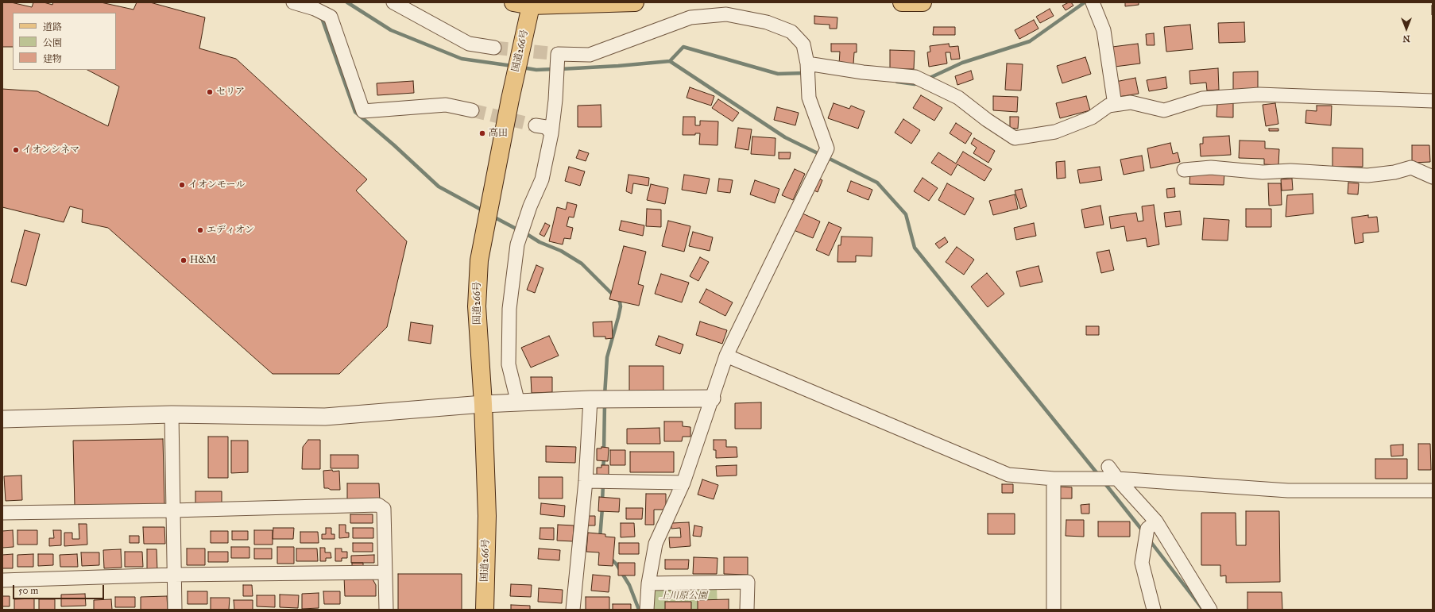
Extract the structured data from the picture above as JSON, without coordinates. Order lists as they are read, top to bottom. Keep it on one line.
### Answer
{"streets":{"main road":["国道266号"]},"parks":["上川原公園"],"places":["セリア","高田","イオンシネマ","イオンモール","エディオン","H&M"],"legend":["道路","公園","建物"],"scale_bar":"50 m","north":"bottom"}
